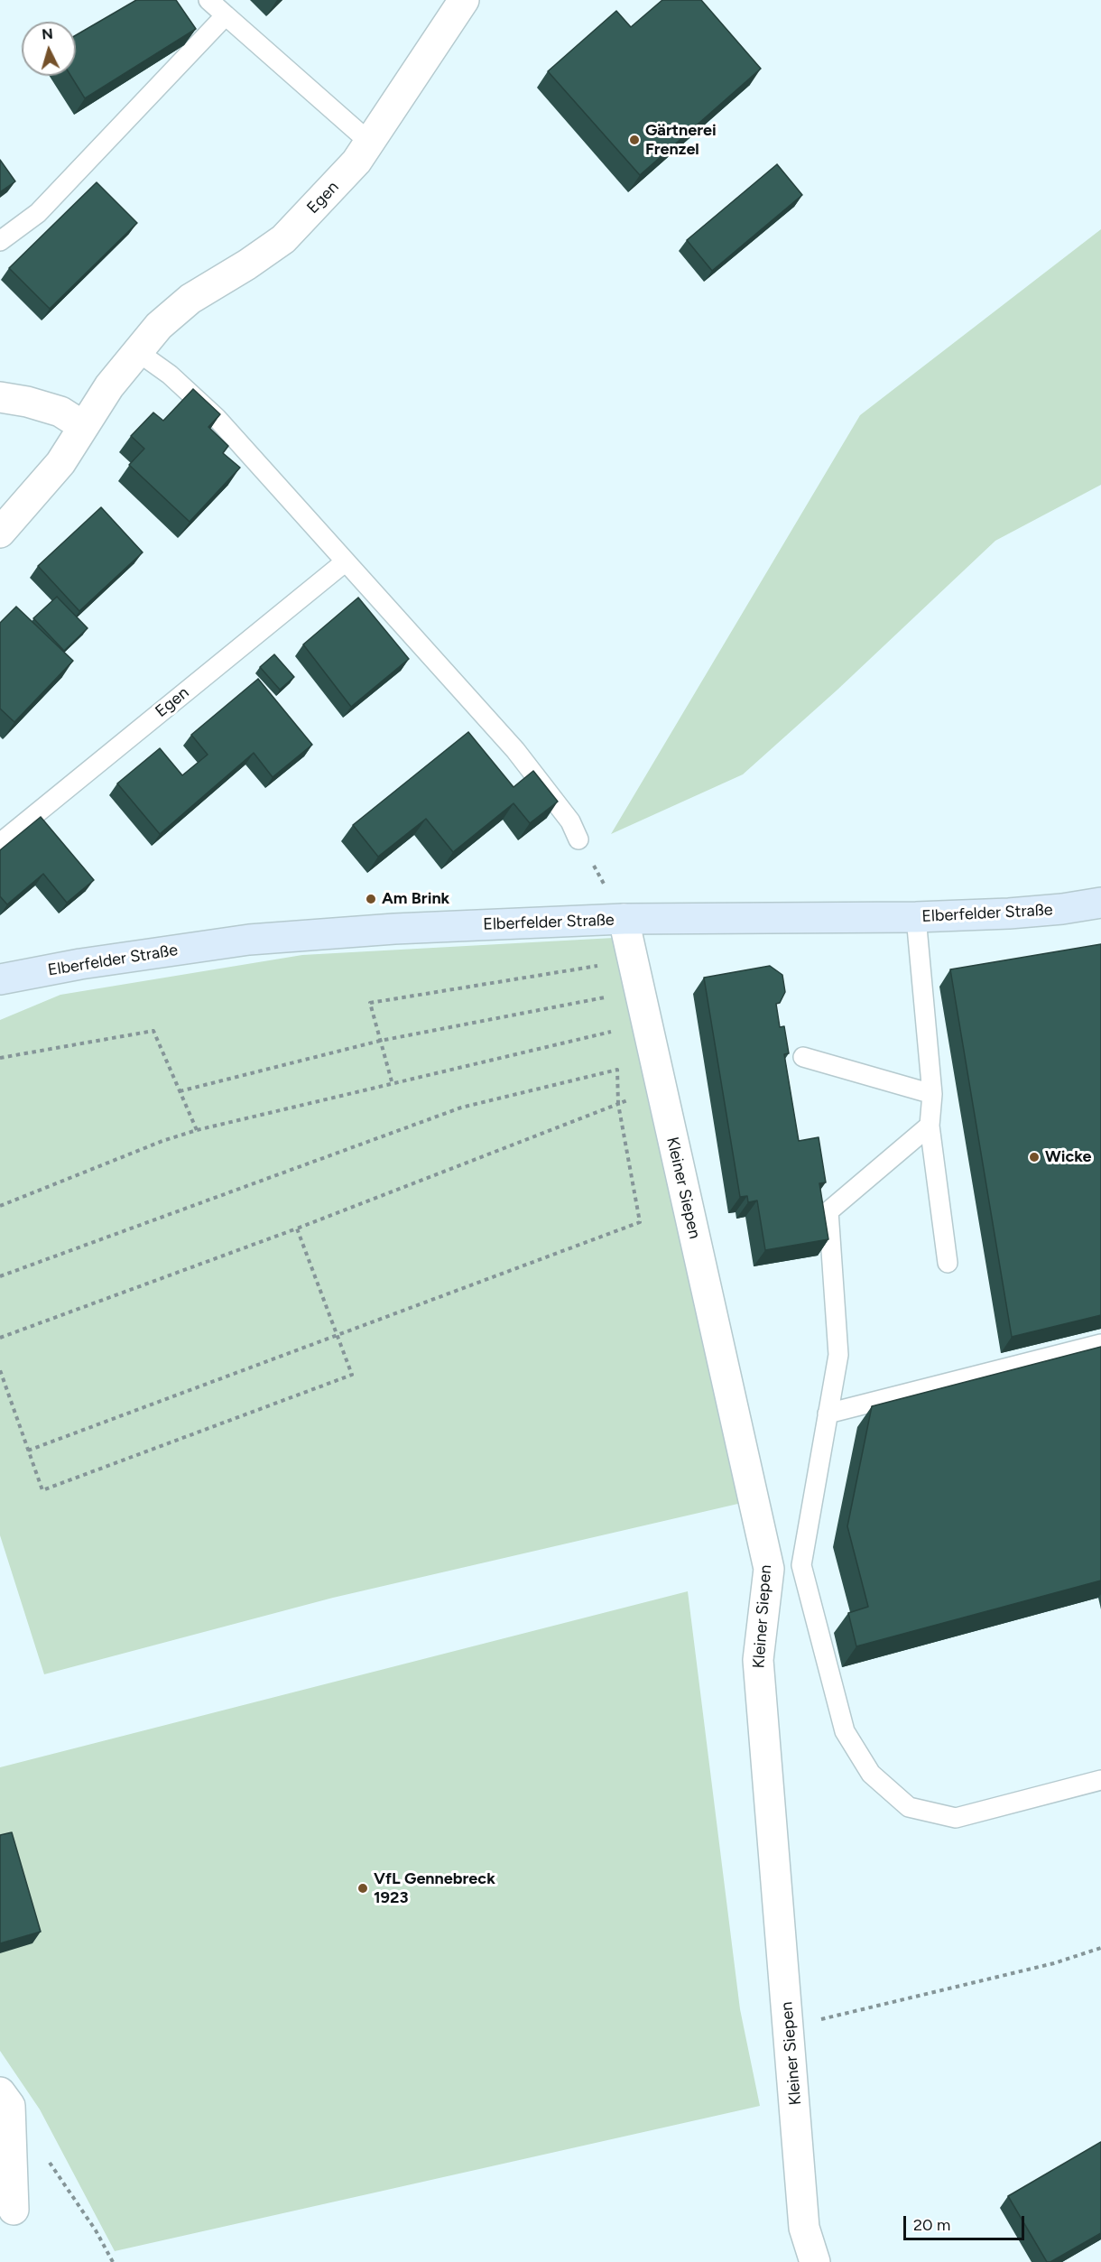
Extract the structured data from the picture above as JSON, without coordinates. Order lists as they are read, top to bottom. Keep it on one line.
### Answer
{"streets":{"main road":["Elberfelder Straße"],"street":["Egen","Kleiner Siepen"]},"crossings":[["Elberfelder Straße","Kleiner Siepen"]],"places":["Gärtnerei Frenzel","Am Brink","Wicke","VfL Gennebreck 1923"],"scale_bar":"20 m","north":"top"}
